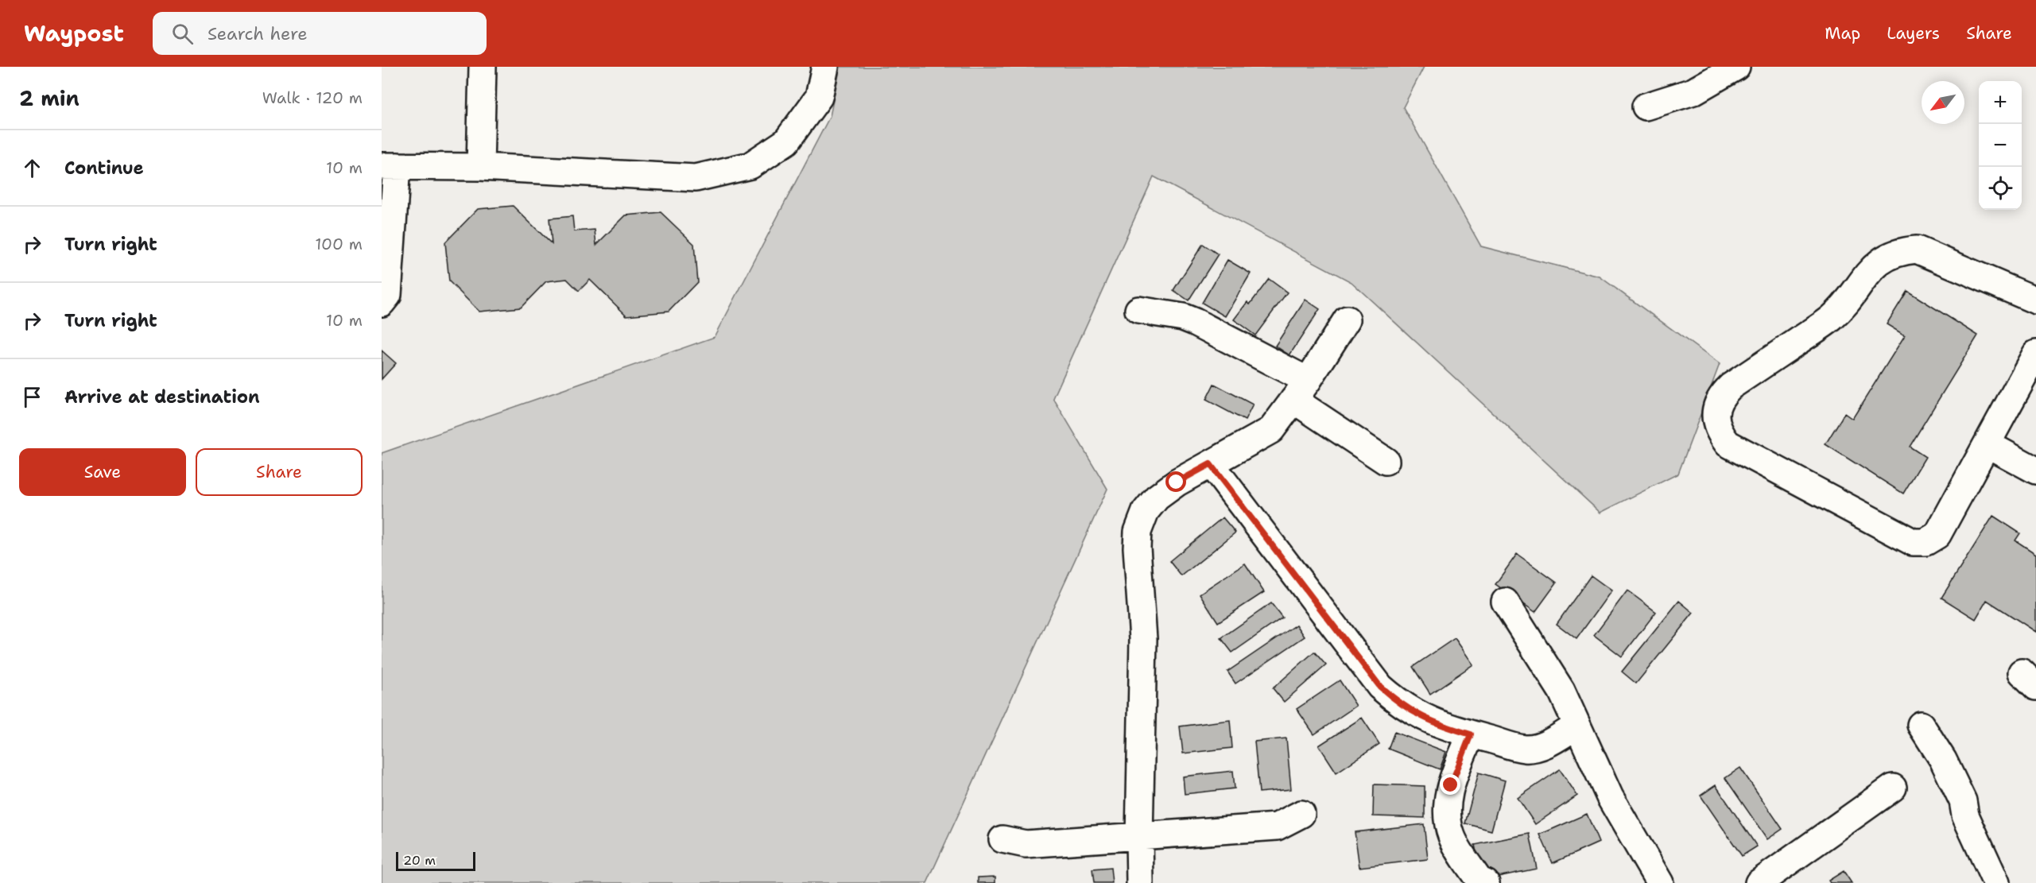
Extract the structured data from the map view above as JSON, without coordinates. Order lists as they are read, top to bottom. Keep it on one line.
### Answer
{"scale_bar":"20 m","north":"bottom left","page":{"header":"Waypost","search":"Search here","nav":["Map","Layers","Share"],"heading":["2 min","Walk · 120 m"],"map_buttons":["+","−"],"list":[["Continue","10 m"],["Turn right","100 m"],["Turn right","10 m"],"Arrive at destination"],"buttons":["Save","Share"],"scale":"20 m"}}
